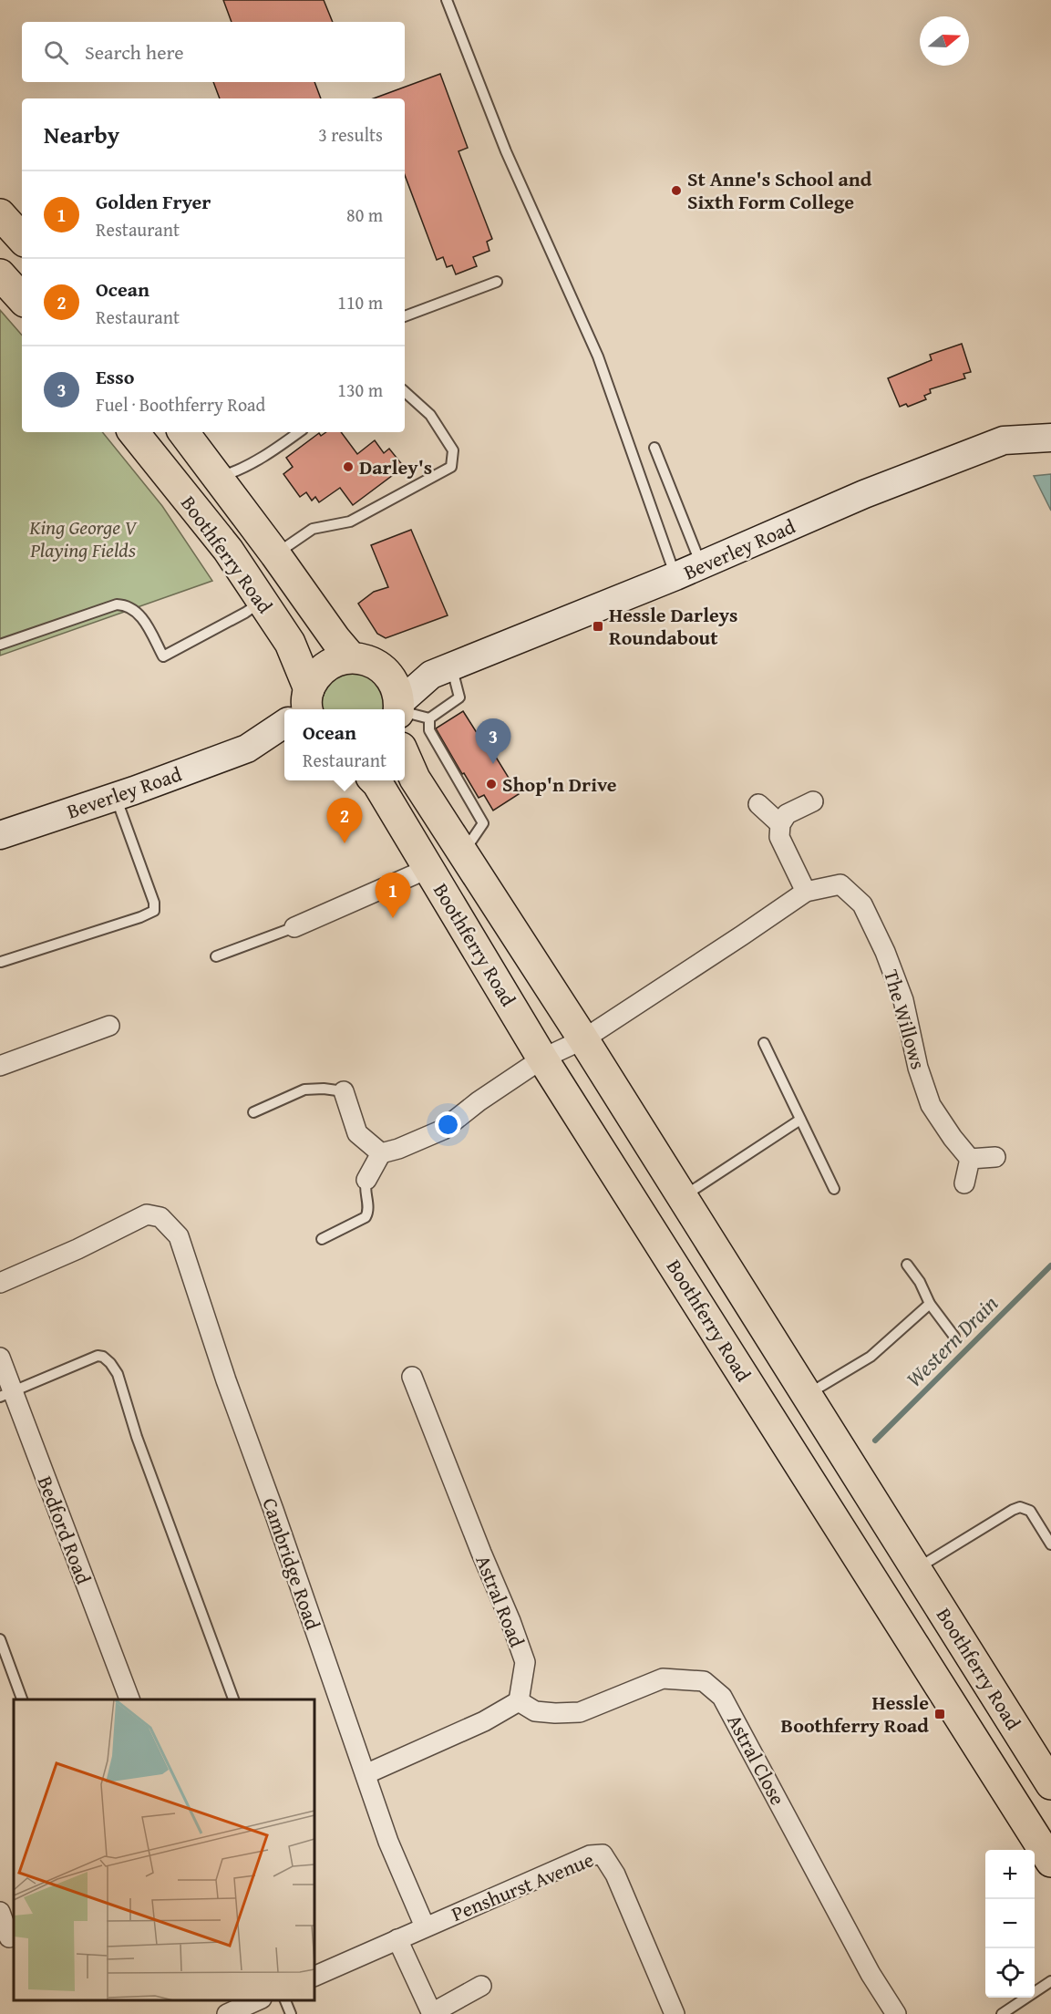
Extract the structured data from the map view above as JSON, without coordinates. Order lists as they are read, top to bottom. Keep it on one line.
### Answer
{"streets":{"main road":["Beverley Road","Boothferry Road"],"street":["The Willows","Bedford Road","Cambridge Road","Astral Road","Astral Close","Penshurst Avenue"]},"crossings":[["Boothferry Road","The Willows"],["Cambridge Road","Penshurst Avenue"],["Astral Road","Astral Close"]],"water":["Western Drain"],"parks":["King George V Playing Fields"],"places":{"other":["St Anne's School and Sixth Form College","Darley's","Shop'n Drive"],"transit":["Hessle Darleys Roundabout","Hessle Boothferry Road"]},"north":"right","page":{"search":"Search here","heading":["Nearby","3 results"],"list":[{"mark":"1","name":"Golden Fryer","note":"Restaurant","value":"80 m"},{"mark":"2","name":"Ocean","note":"Restaurant","value":"110 m"},{"mark":"3","name":"Esso","note":"Fuel · Boothferry Road","value":"130 m"}],"popup":["Ocean","Restaurant"],"pins":["3","2","1"],"map_buttons":["+","−"]}}
